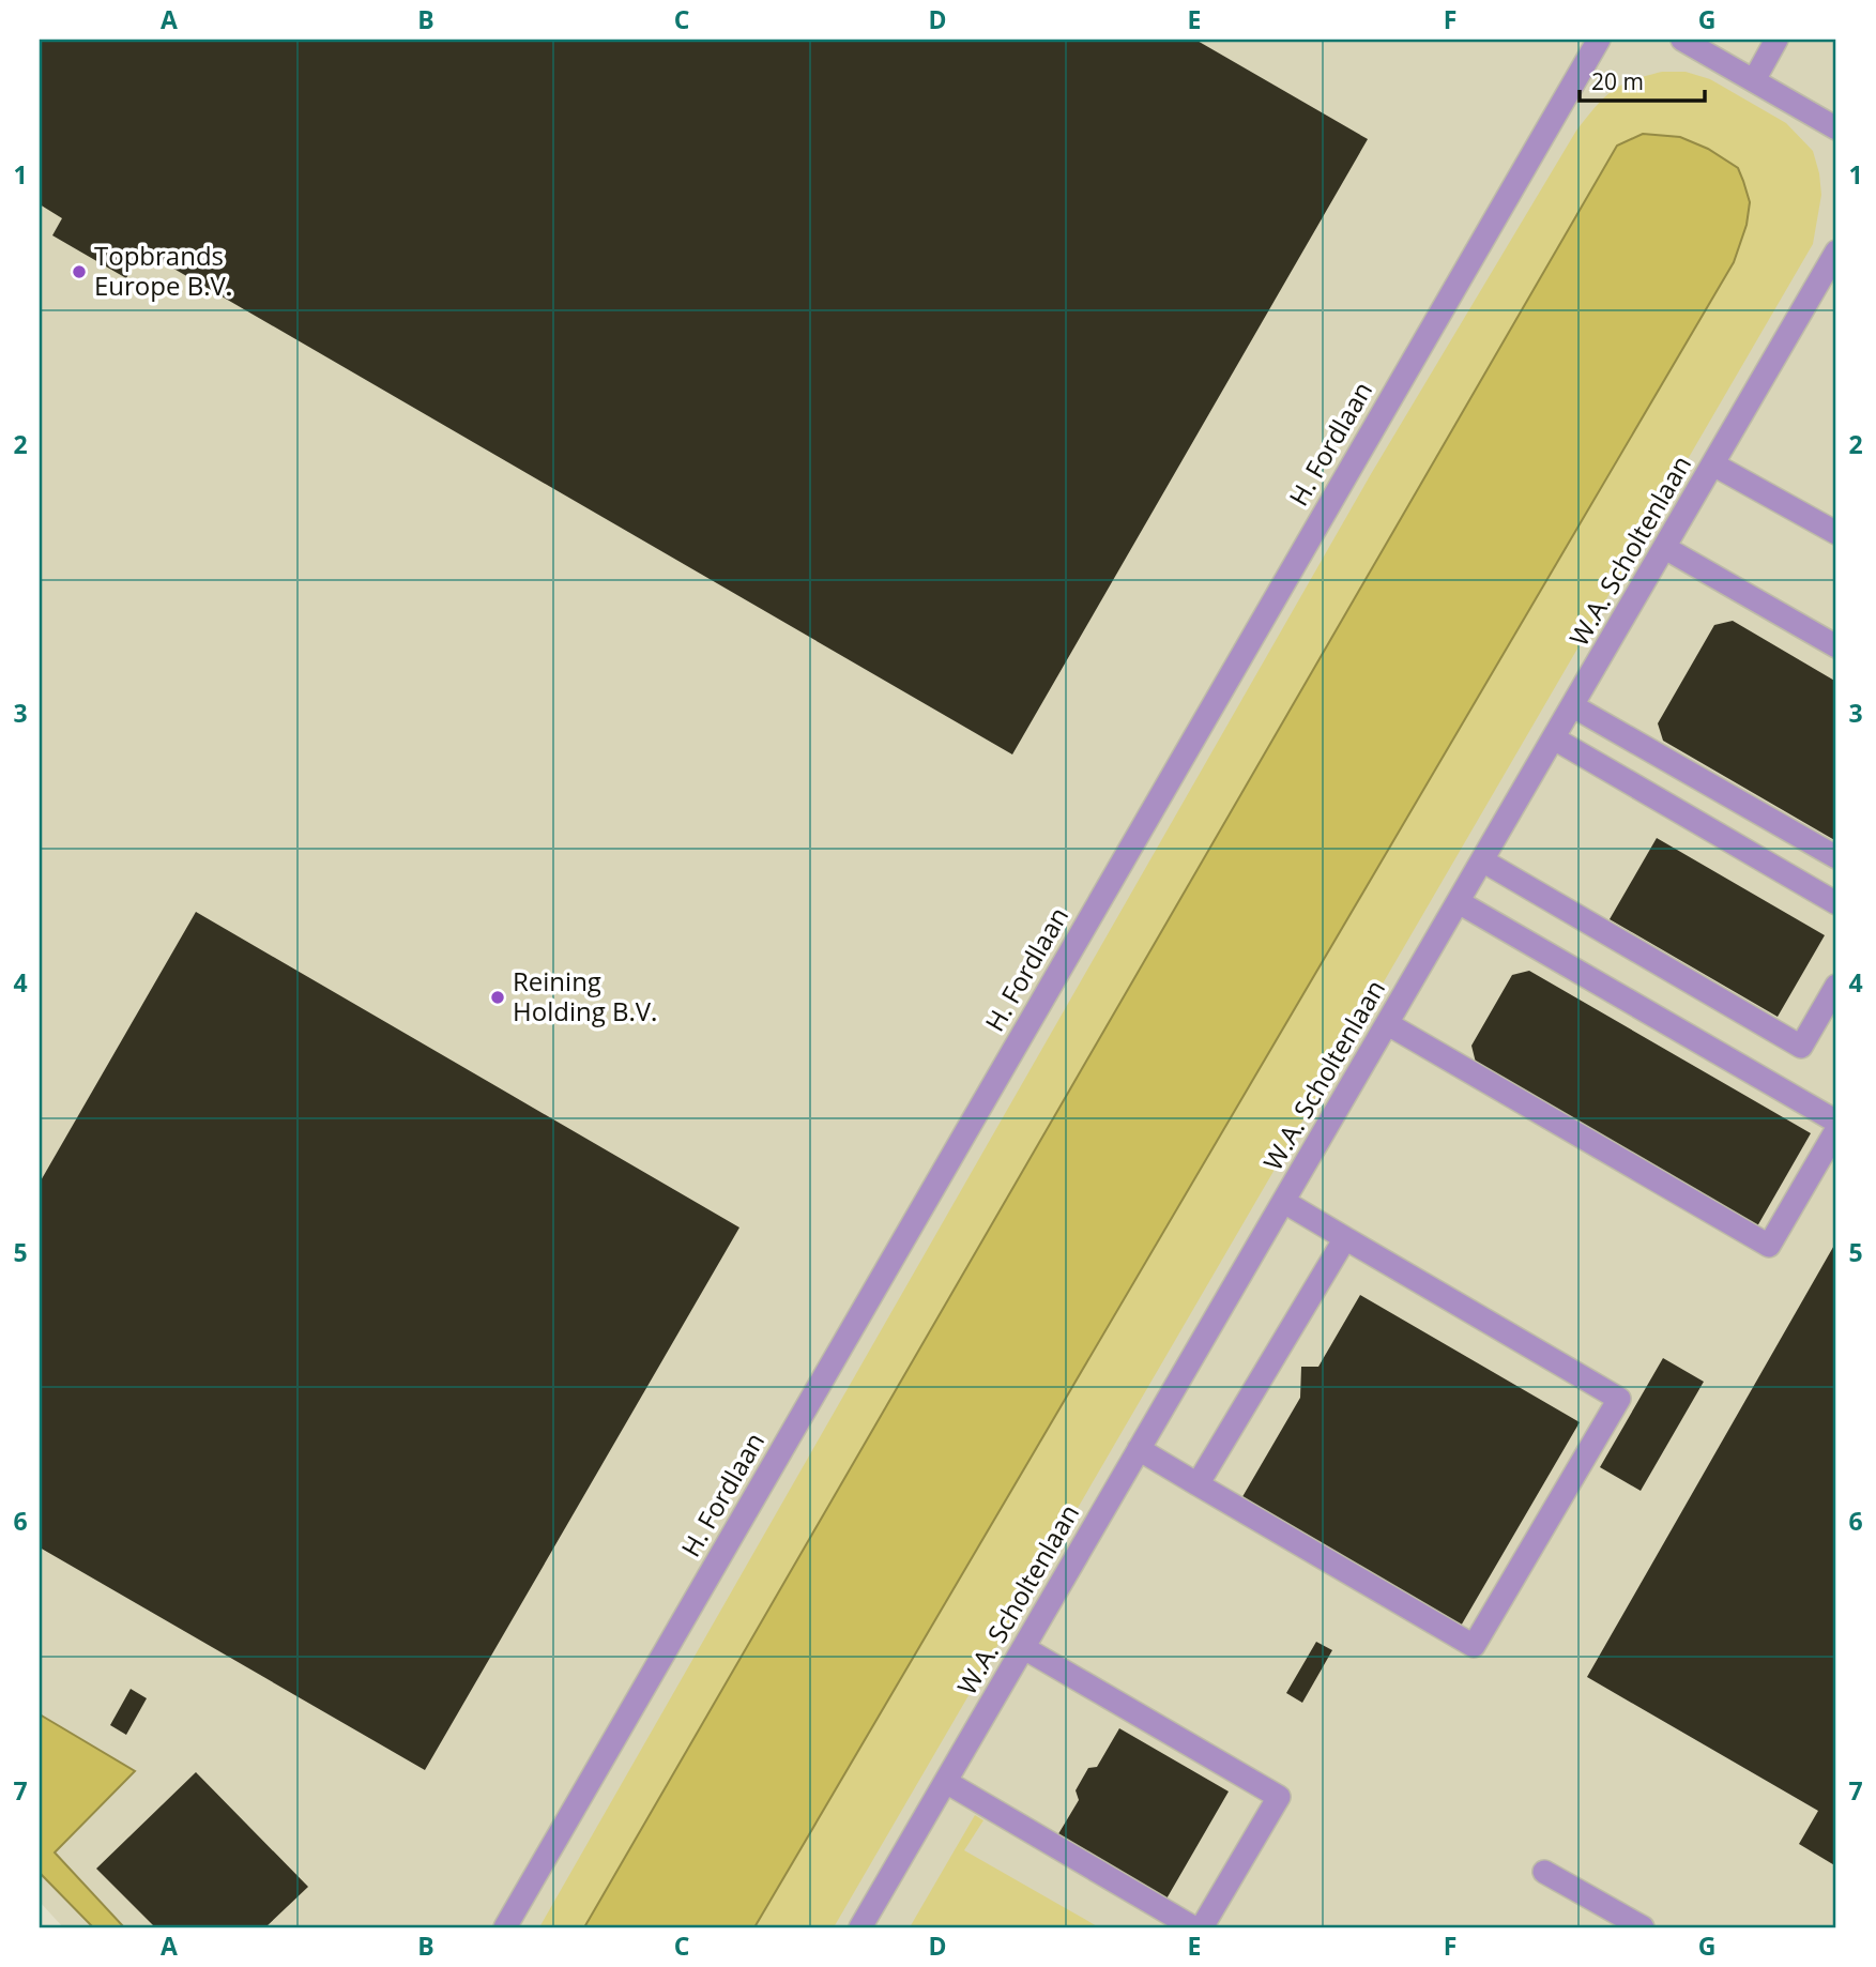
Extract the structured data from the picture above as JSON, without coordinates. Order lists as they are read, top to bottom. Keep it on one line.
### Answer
{"streets":{"street":["H. Fordlaan","W.A. Scholtenlaan"]},"places":["Topbrands Europe B.V.","Reining Holding B.V."],"scale_bar":"20 m","grid":{"columns":["A","B","C","D","E","F","G"],"rows":["1","2","3","4","5","6","7"]}}
